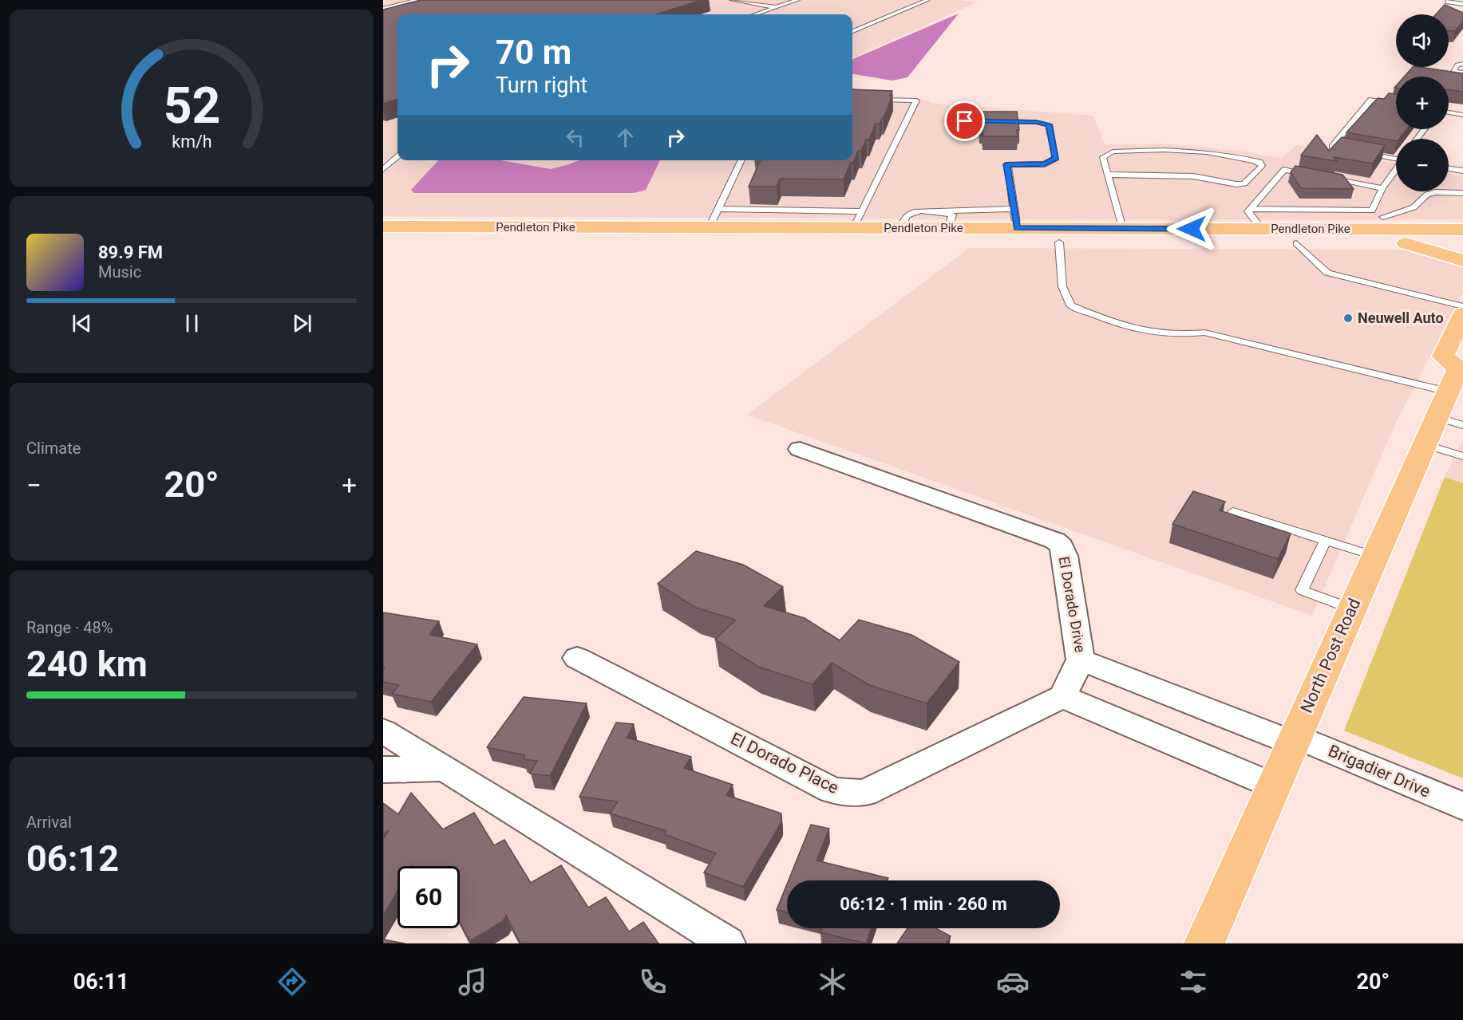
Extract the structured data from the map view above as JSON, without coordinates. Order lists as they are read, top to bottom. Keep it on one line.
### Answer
{"streets":{"main road":["Pendleton Pike","North Post Road"],"street":["El Dorado Drive","El Dorado Place","Brigadier Drive"]},"crossings":[["El Dorado Drive","North Post Road"],["El Dorado Drive","Brigadier Drive"],["North Post Road","Brigadier Drive"]],"places":["Neuwell Auto"],"page":{"map_buttons":["+","−"],"turn":["70 m","Turn right"],"song":["89.9 FM","Music"],"tile":["Climate",["Range · 48%","240 km"],["Arrival","06:12"]],"heat":["−","20°","+"],"limit":"60","trip":"06:12 · 1 min · 260 m","tabs":["06:11","20°"],"gauge":["52","km/h"]}}
